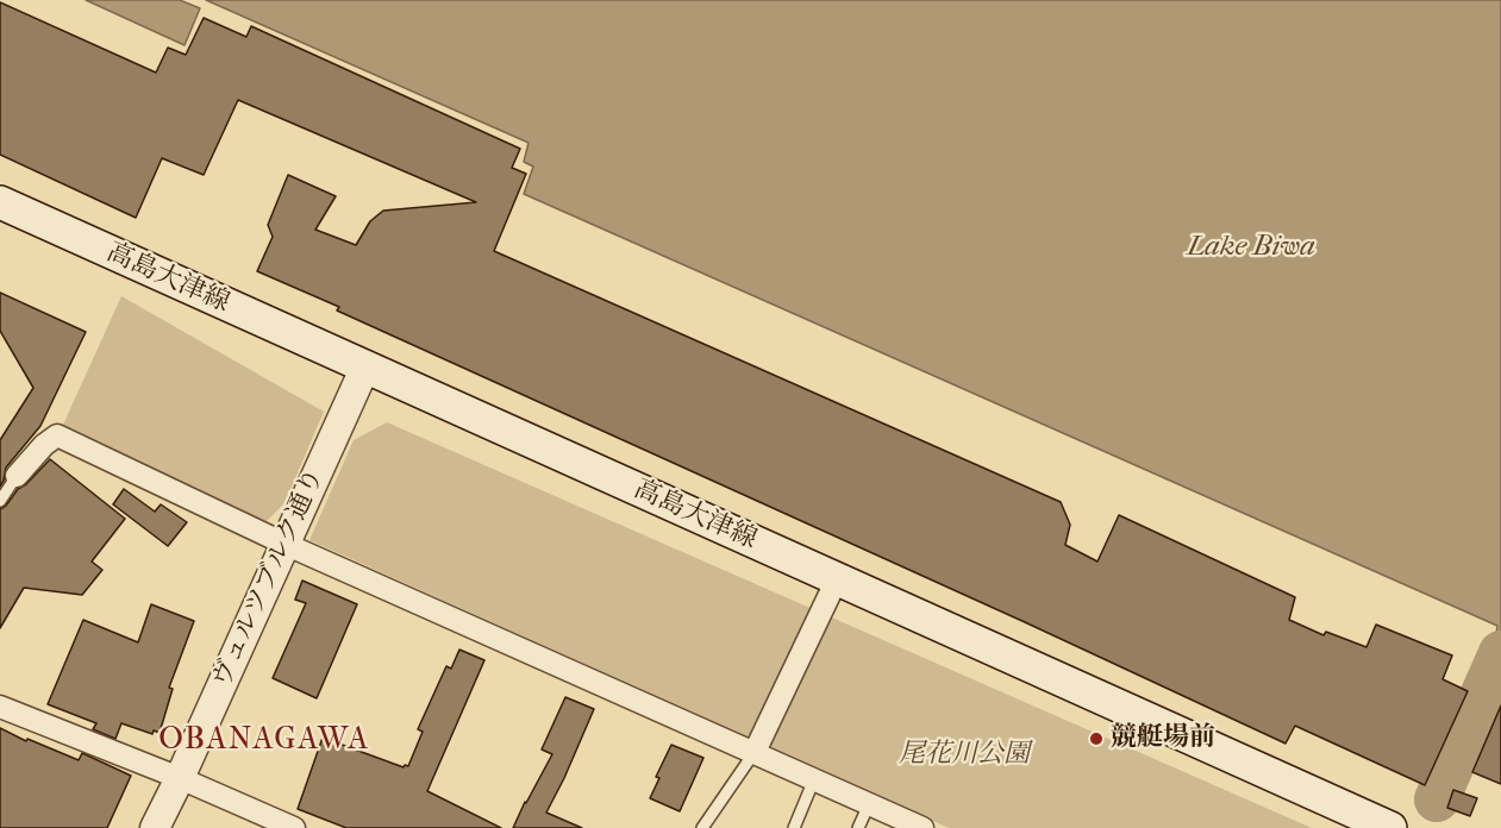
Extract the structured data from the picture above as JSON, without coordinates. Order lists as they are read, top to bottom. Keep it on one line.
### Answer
{"streets":{"main road":["高島大津線"],"street":["ヴュルツブルク通り"]},"crossings":[["高島大津線","ヴュルツブルク通り"]],"districts":["OBANAGAWA"],"water":["Lake Biwa"],"parks":["尾花川公園"],"places":["競艇場前"]}
